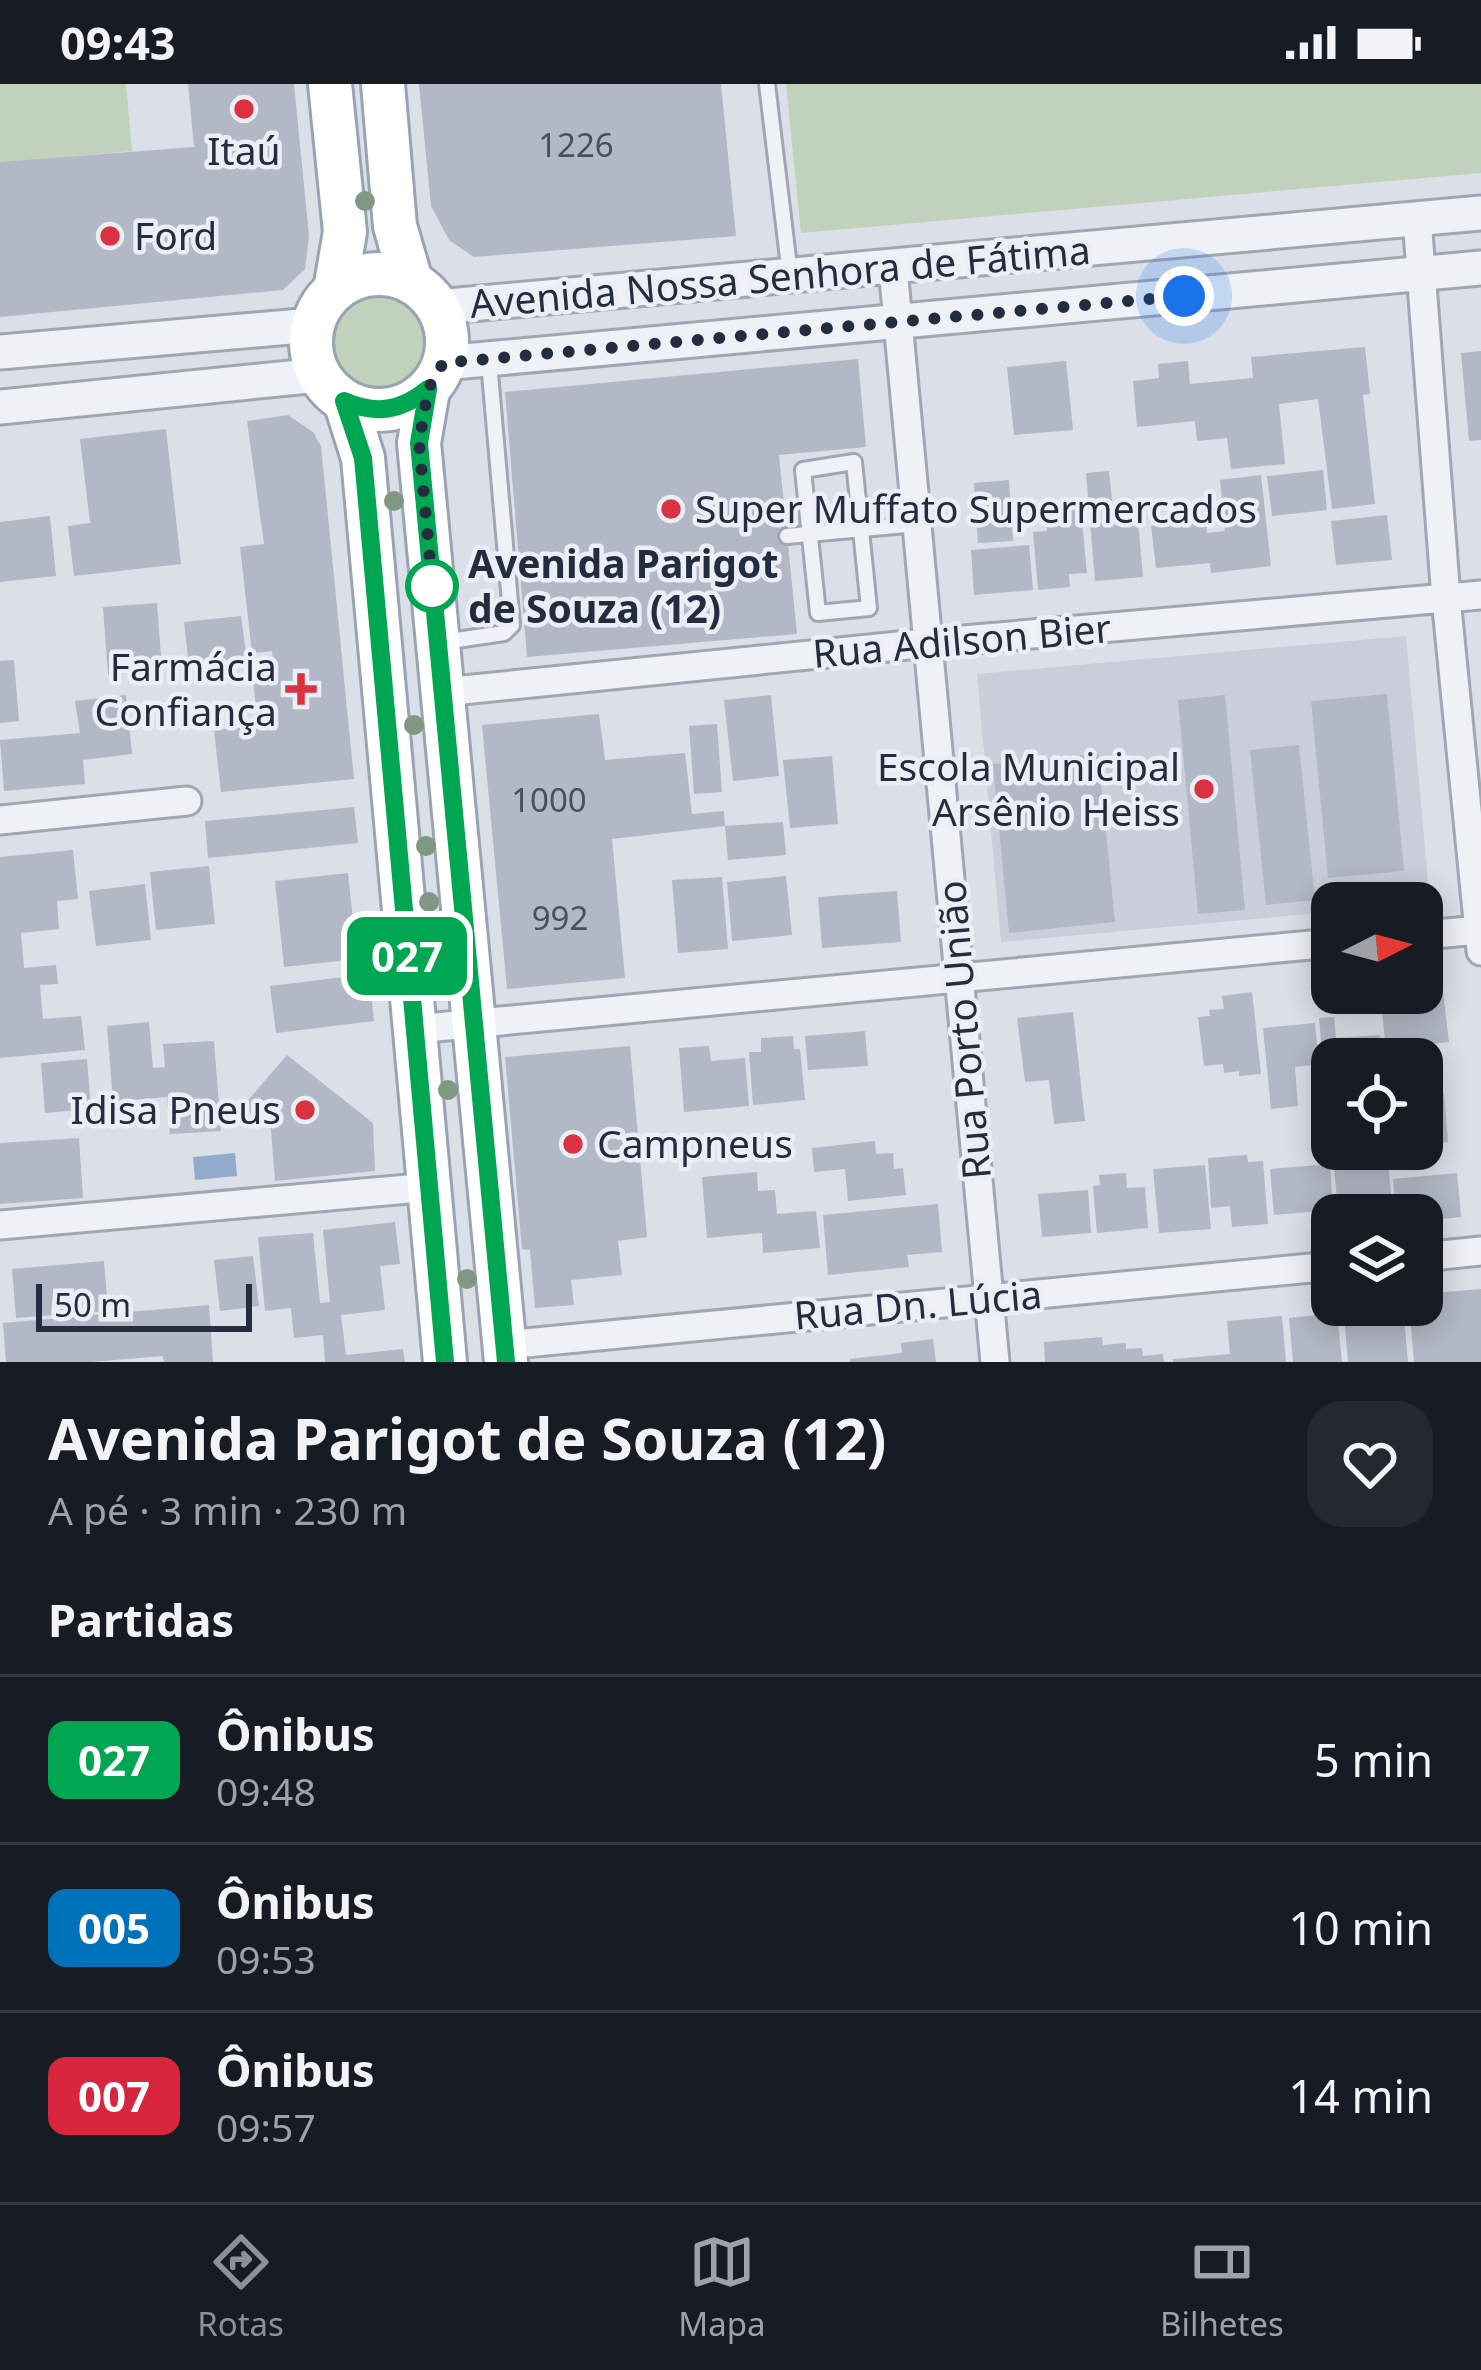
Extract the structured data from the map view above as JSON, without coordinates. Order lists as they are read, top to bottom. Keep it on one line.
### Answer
{"streets":{"street":["Avenida Nossa Senhora de Fátima","Rua Adilson Bier","Rua Porto União","Rua Dn. Lúcia"]},"crossings":[["Avenida Nossa Senhora de Fátima","Rua Porto União"],["Rua Adilson Bier","Rua Porto União"],["Rua Porto União","Rua Dn. Lúcia"]],"places":{"other":["Itaú","Ford","Super Muffato Supermercados","Avenida Parigot de Souza (12)","Escola Municipal Arsênio Heiss","Idisa Pneus","Campneus"],"health":["Farmácia Confiança"]},"lines":["bus line 027"],"house_numbers":["1226","1000","992"],"scale_bar":"50 m","north":"right","page":{"status":"09:43","on_map":"027","scale":"50 m","heading":[["Avenida Parigot de Souza (12)","A pé · 3 min · 230 m"],"Partidas"],"list":[{"mark":"027","name":"Ônibus","note":"09:48","value":"5 min"},{"mark":"005","name":"Ônibus","note":"09:53","value":"10 min"},{"mark":"007","name":"Ônibus","note":"09:57","value":"14 min"}],"tabs":["Rotas","Mapa","Bilhetes"]}}
